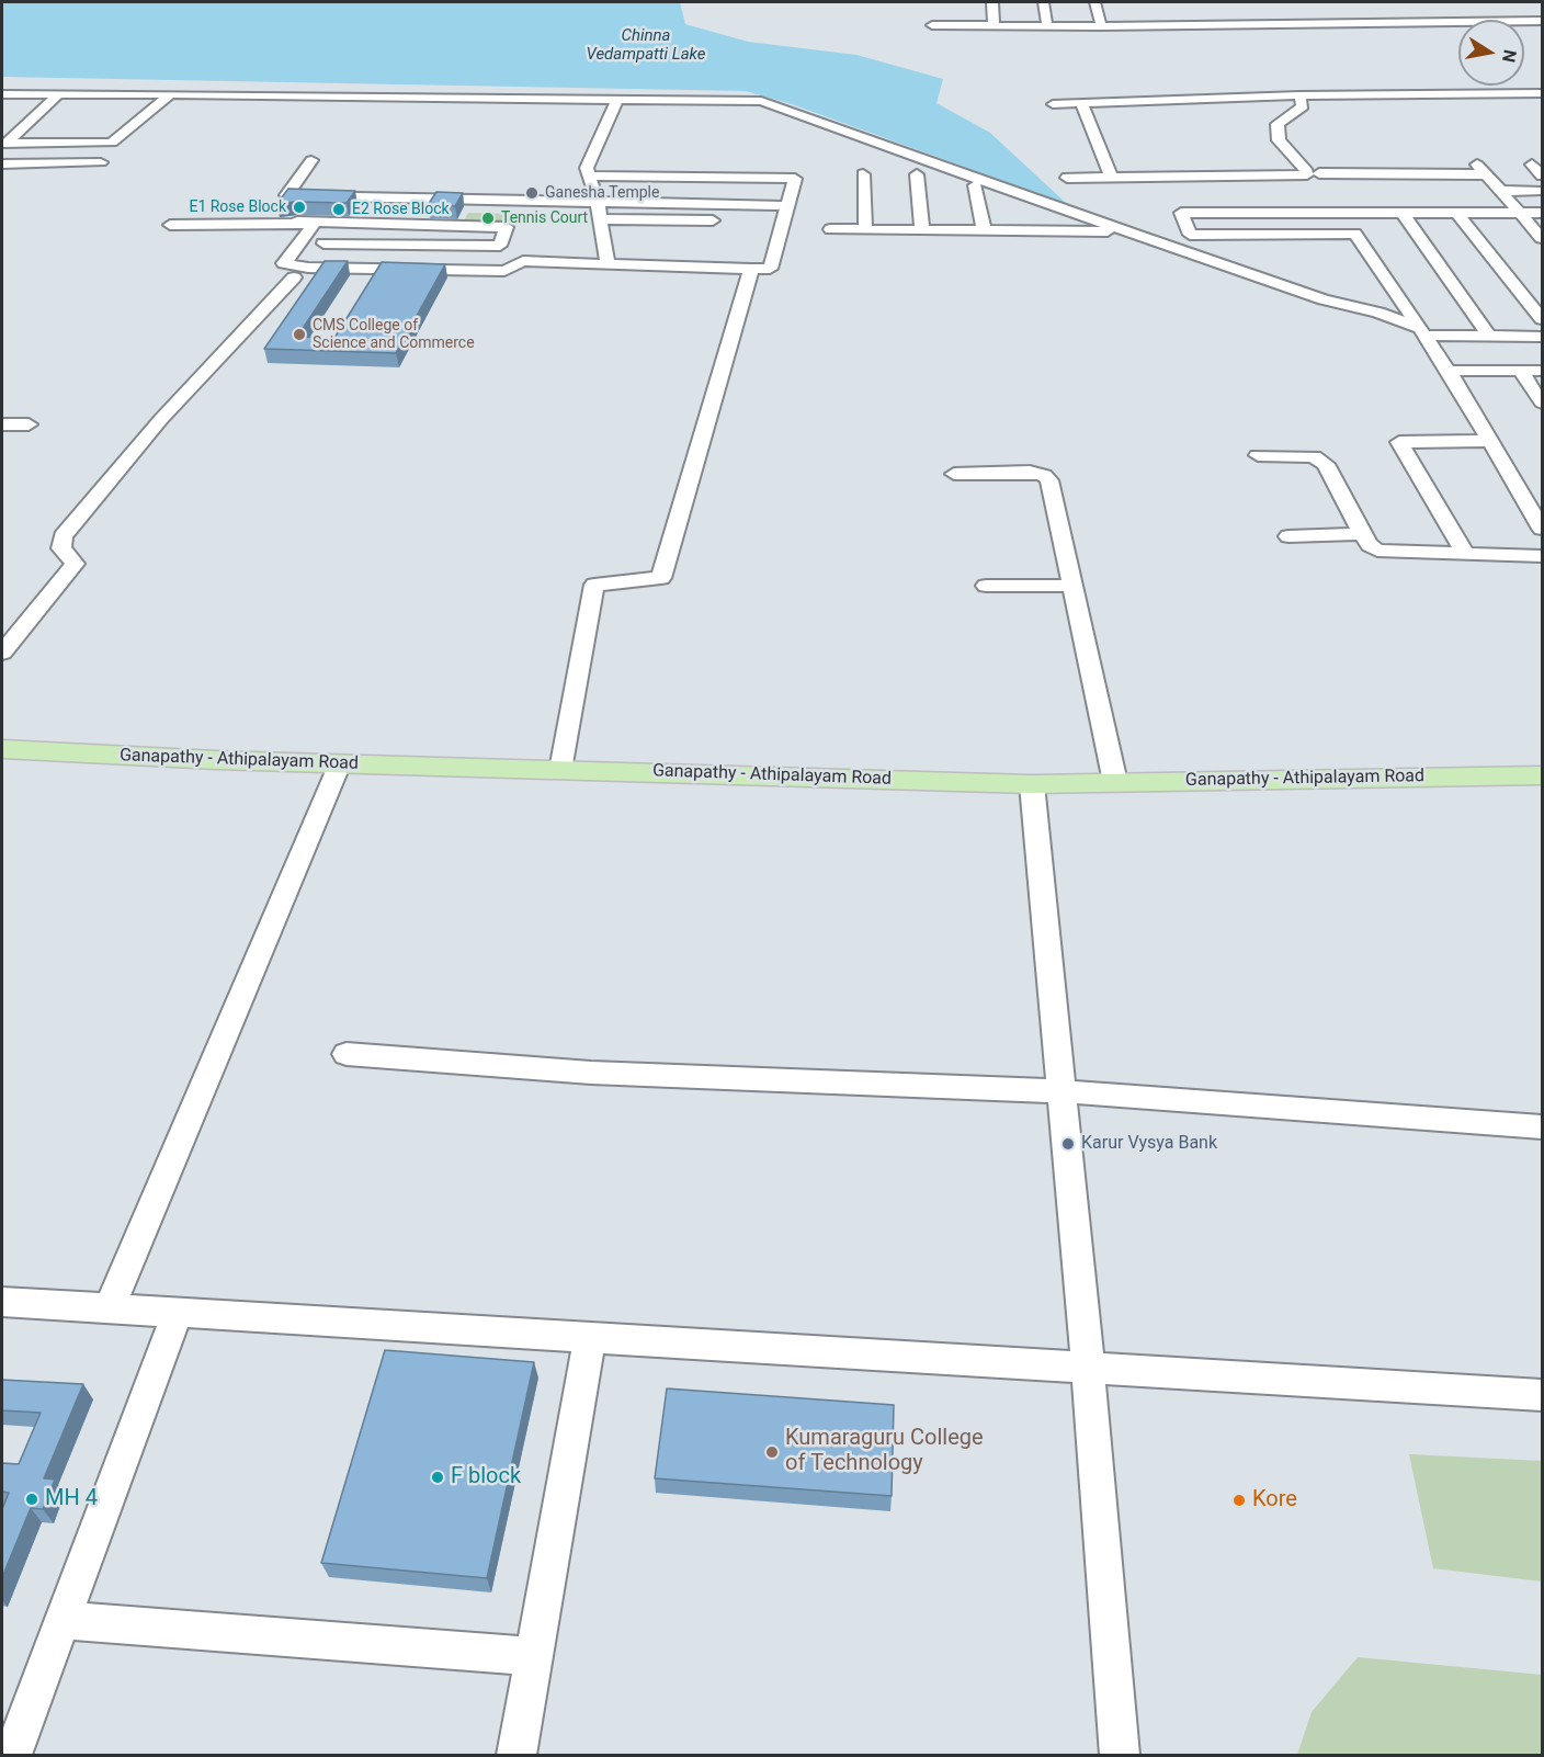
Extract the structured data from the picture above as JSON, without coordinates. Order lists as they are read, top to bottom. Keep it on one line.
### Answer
{"streets":{"main road":["Ganapathy - Athipalayam Road"]},"water":["Chinna Vedampatti Lake"],"places":["Ganesha Temple","E1 Rose Block","E2 Rose Block","Tennis Court","CMS College of Science and Commerce","Karur Vysya Bank","Kumaraguru College of Technology","F block","MH 4","Kore"],"north":"right"}
